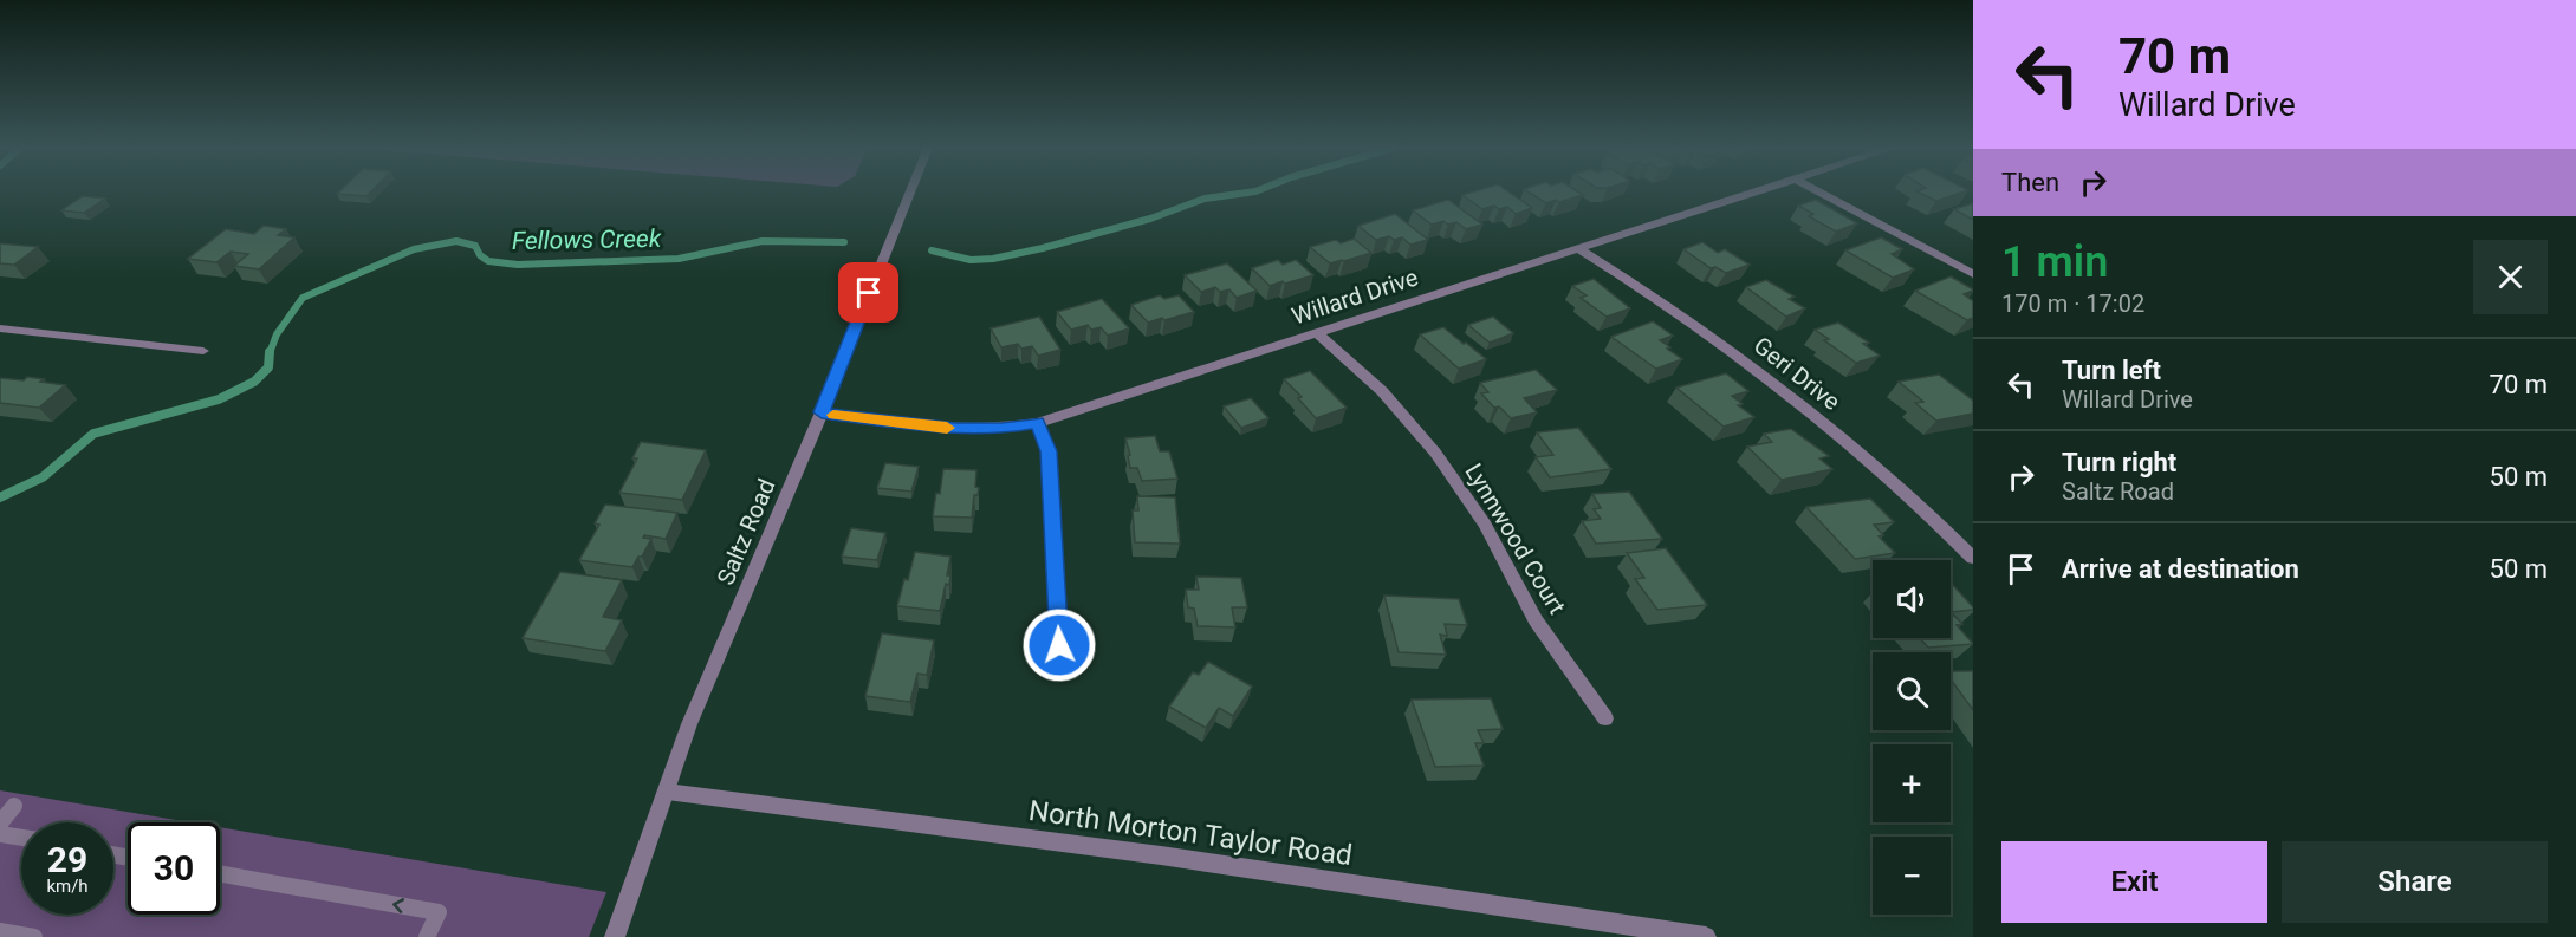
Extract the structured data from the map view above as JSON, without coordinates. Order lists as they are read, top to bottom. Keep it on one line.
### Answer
{"streets":{"street":["Willard Drive","Geri Drive","Saltz Road","Lynnwood Court","North Morton Taylor Road"]},"crossings":[["Willard Drive","Geri Drive"],["Willard Drive","Saltz Road"],["Willard Drive","Lynnwood Court"],["Saltz Road","North Morton Taylor Road"]],"water":["Fellows Creek"],"page":{"turn":["70 m","Willard Drive"],"then":"Then","heading":["1 min","170 m · 17:02"],"list":[{"name":"Turn left","note":"Willard Drive","value":"70 m"},{"name":"Turn right","note":"Saltz Road","value":"50 m"},{"name":"Arrive at destination","value":"50 m"}],"map_buttons":["+","−"],"speed":"29 km/h","limit":"30","buttons":["Exit","Share"]}}
